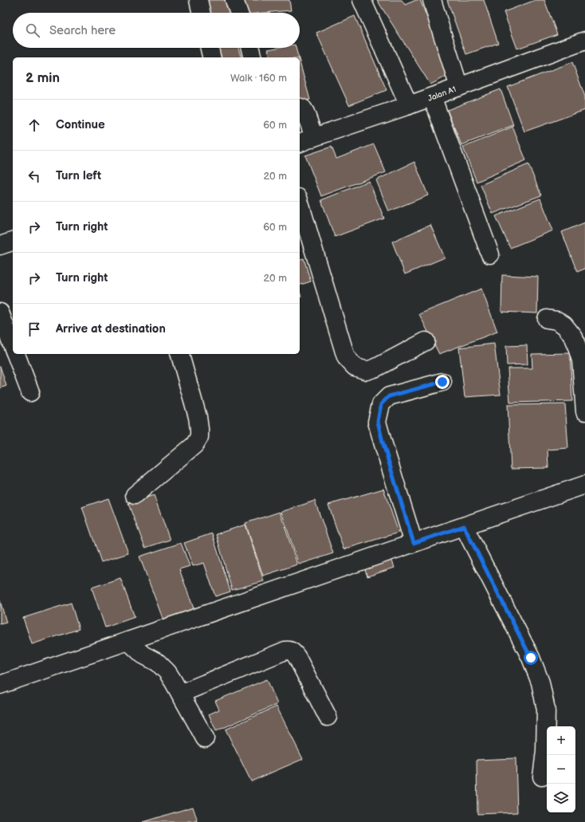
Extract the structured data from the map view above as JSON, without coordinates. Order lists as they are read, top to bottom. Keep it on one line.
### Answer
{"streets":{"street":["Jalan A1"]},"page":{"search":"Search here","heading":["2 min","Walk · 160 m"],"list":[["Continue","60 m"],["Turn left","20 m"],["Turn right","60 m"],["Turn right","20 m"],"Arrive at destination"],"map_buttons":["+","−"]}}
